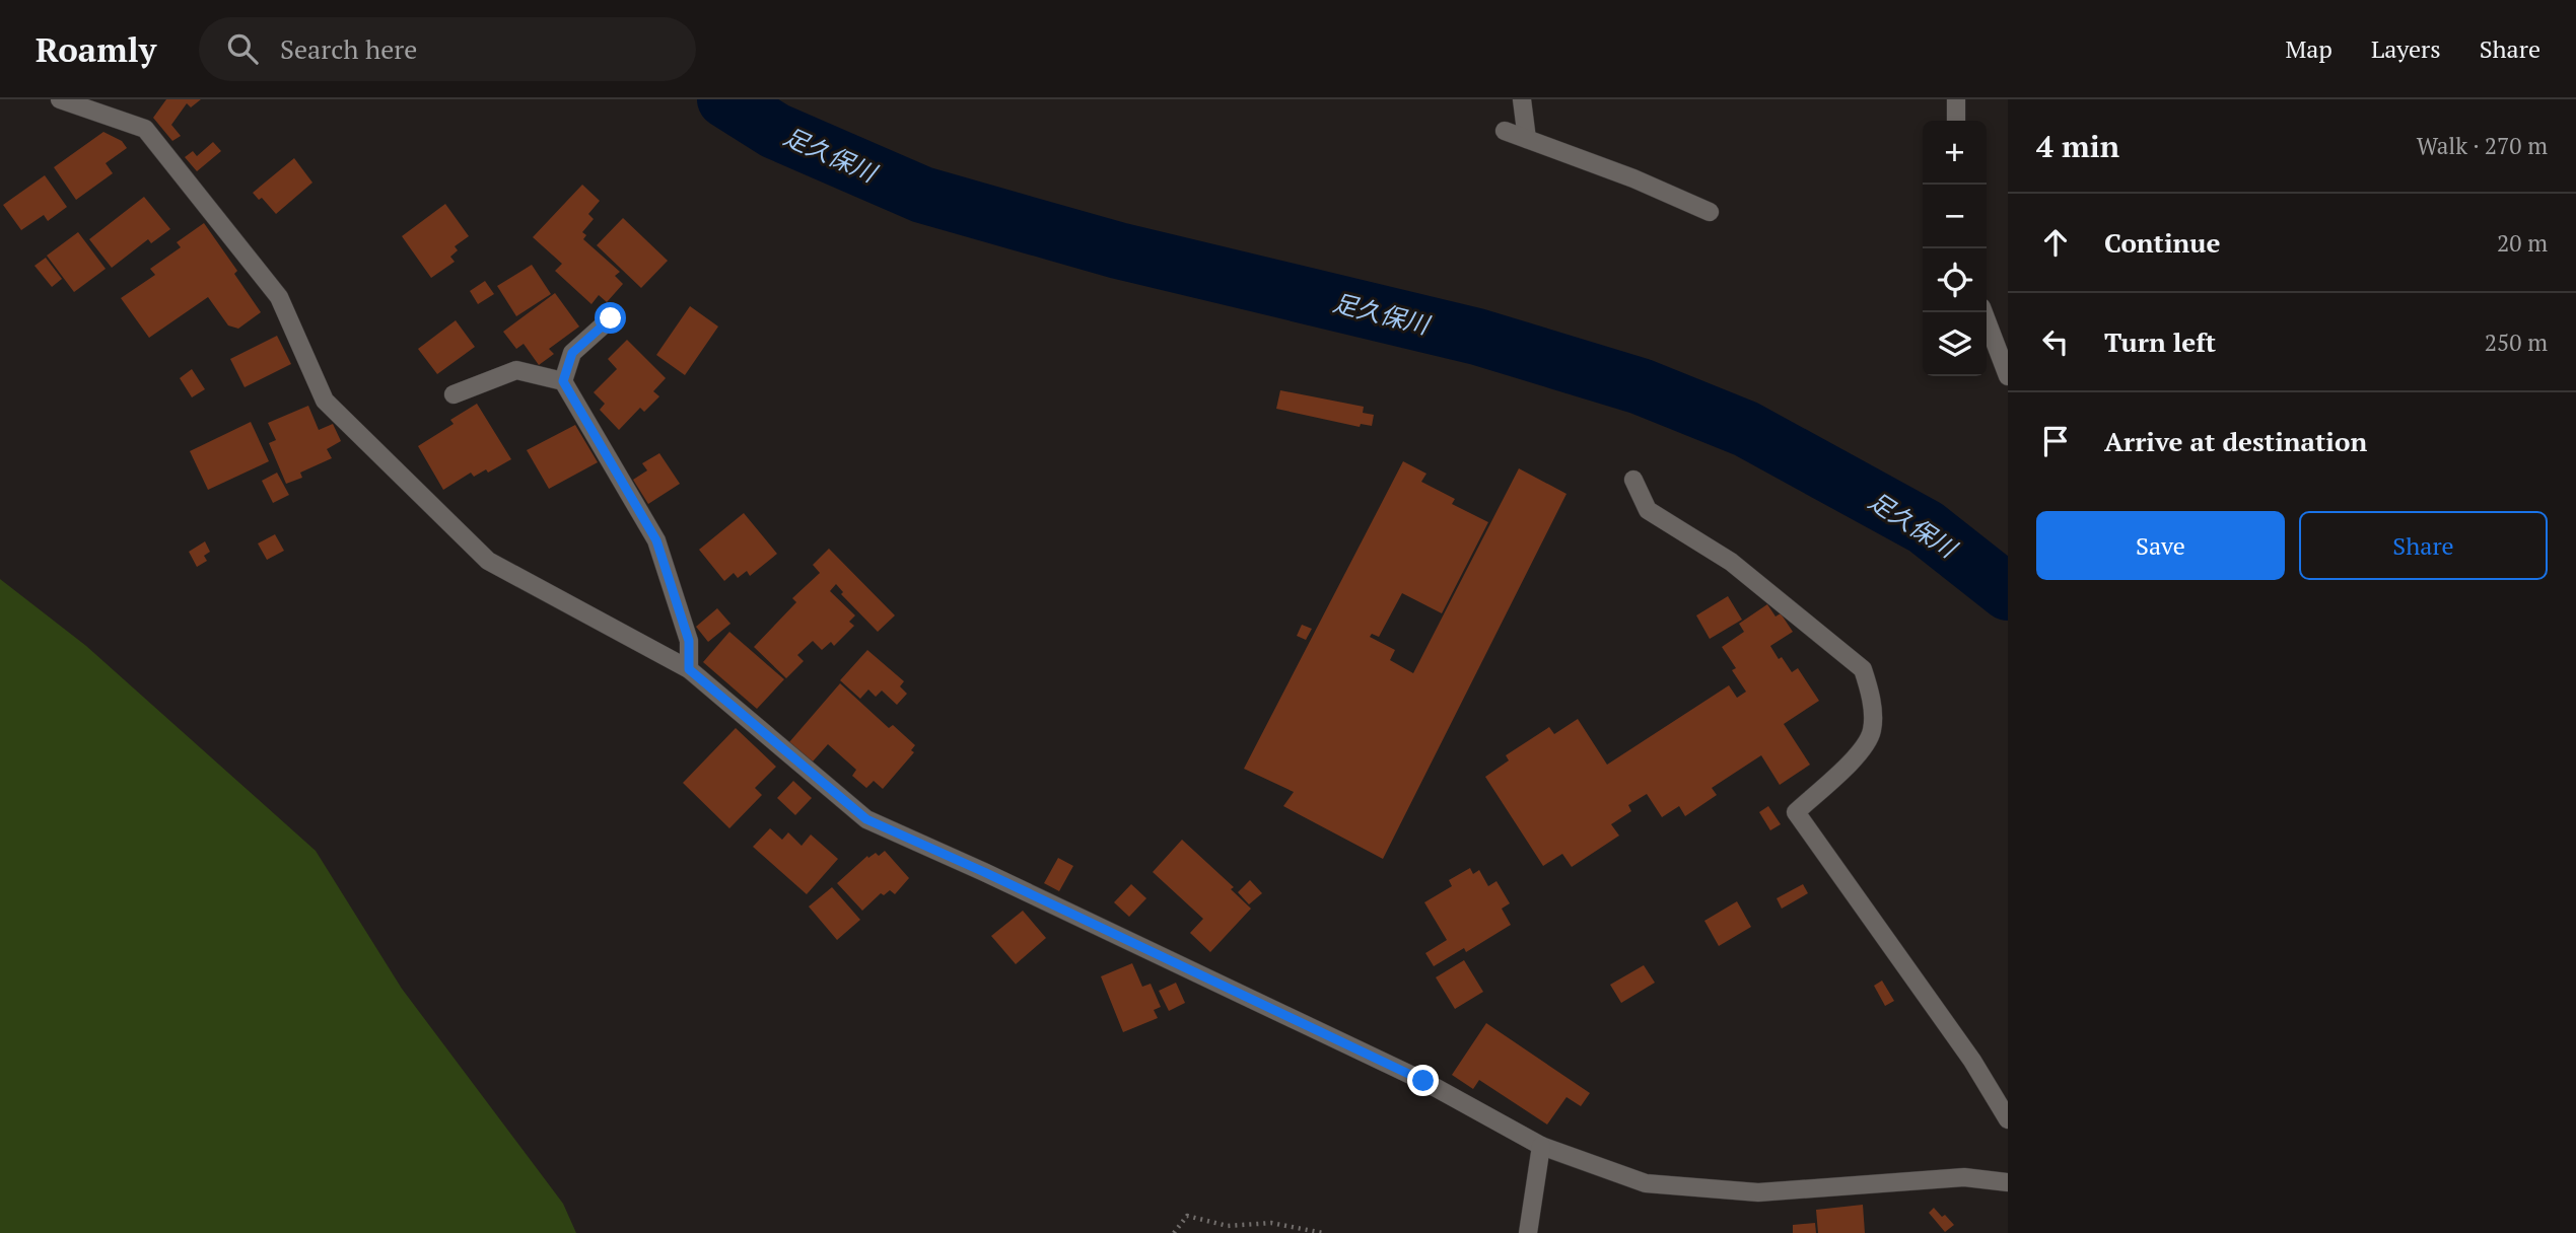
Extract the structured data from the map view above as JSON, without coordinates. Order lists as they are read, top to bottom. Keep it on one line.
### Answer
{"water":["足久保川"],"page":{"header":"Roamly","search":"Search here","nav":["Map","Layers","Share"],"heading":["4 min","Walk · 270 m"],"map_buttons":["+","−"],"list":[["Continue","20 m"],["Turn left","250 m"],"Arrive at destination"],"buttons":["Save","Share"]}}
